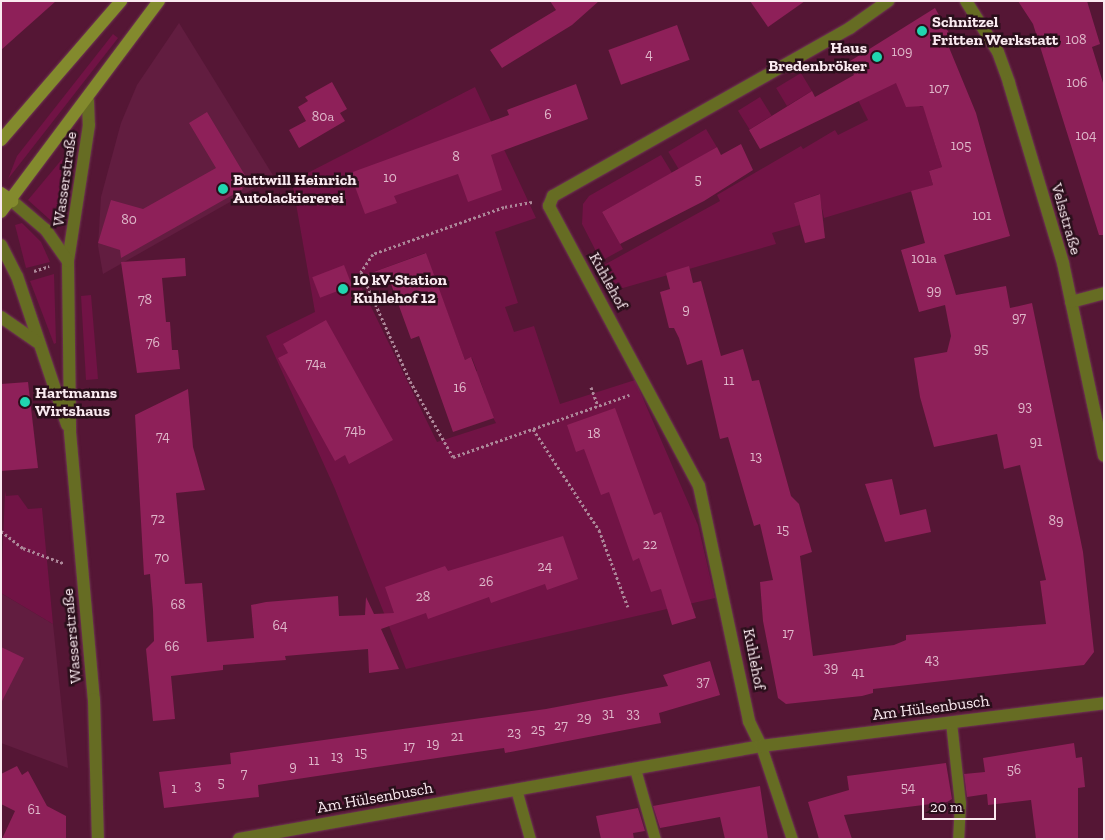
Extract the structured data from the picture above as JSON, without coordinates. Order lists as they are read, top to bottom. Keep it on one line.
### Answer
{"streets":{"main road":["Wasserstraße"],"street":["Velsstraße","Kuhlehof","Am Hülsenbusch"]},"crossings":[["Kuhlehof","Am Hülsenbusch"]],"places":["Schnitzel Fritten Werkstatt","Haus Bredenbröker","Buttwill Heinrich Autolackiererei","10 kV-Station Kuhlehof 12","Hartmanns Wirtshaus"],"house_numbers":["108","109","4","106","107","6","80a","104","105","8","10","5","101","80","101a","99","78","9","97","76","95","74a","11","16","93","74b","18","74","91","13","72","89","15","22","70","24","26","28","68","64","17","66","43","39","41","37","31","33","29","27","25","23","21","19","17","15","13","11","9","56","7","5","3","54","1","61"],"scale_bar":"20 m"}
